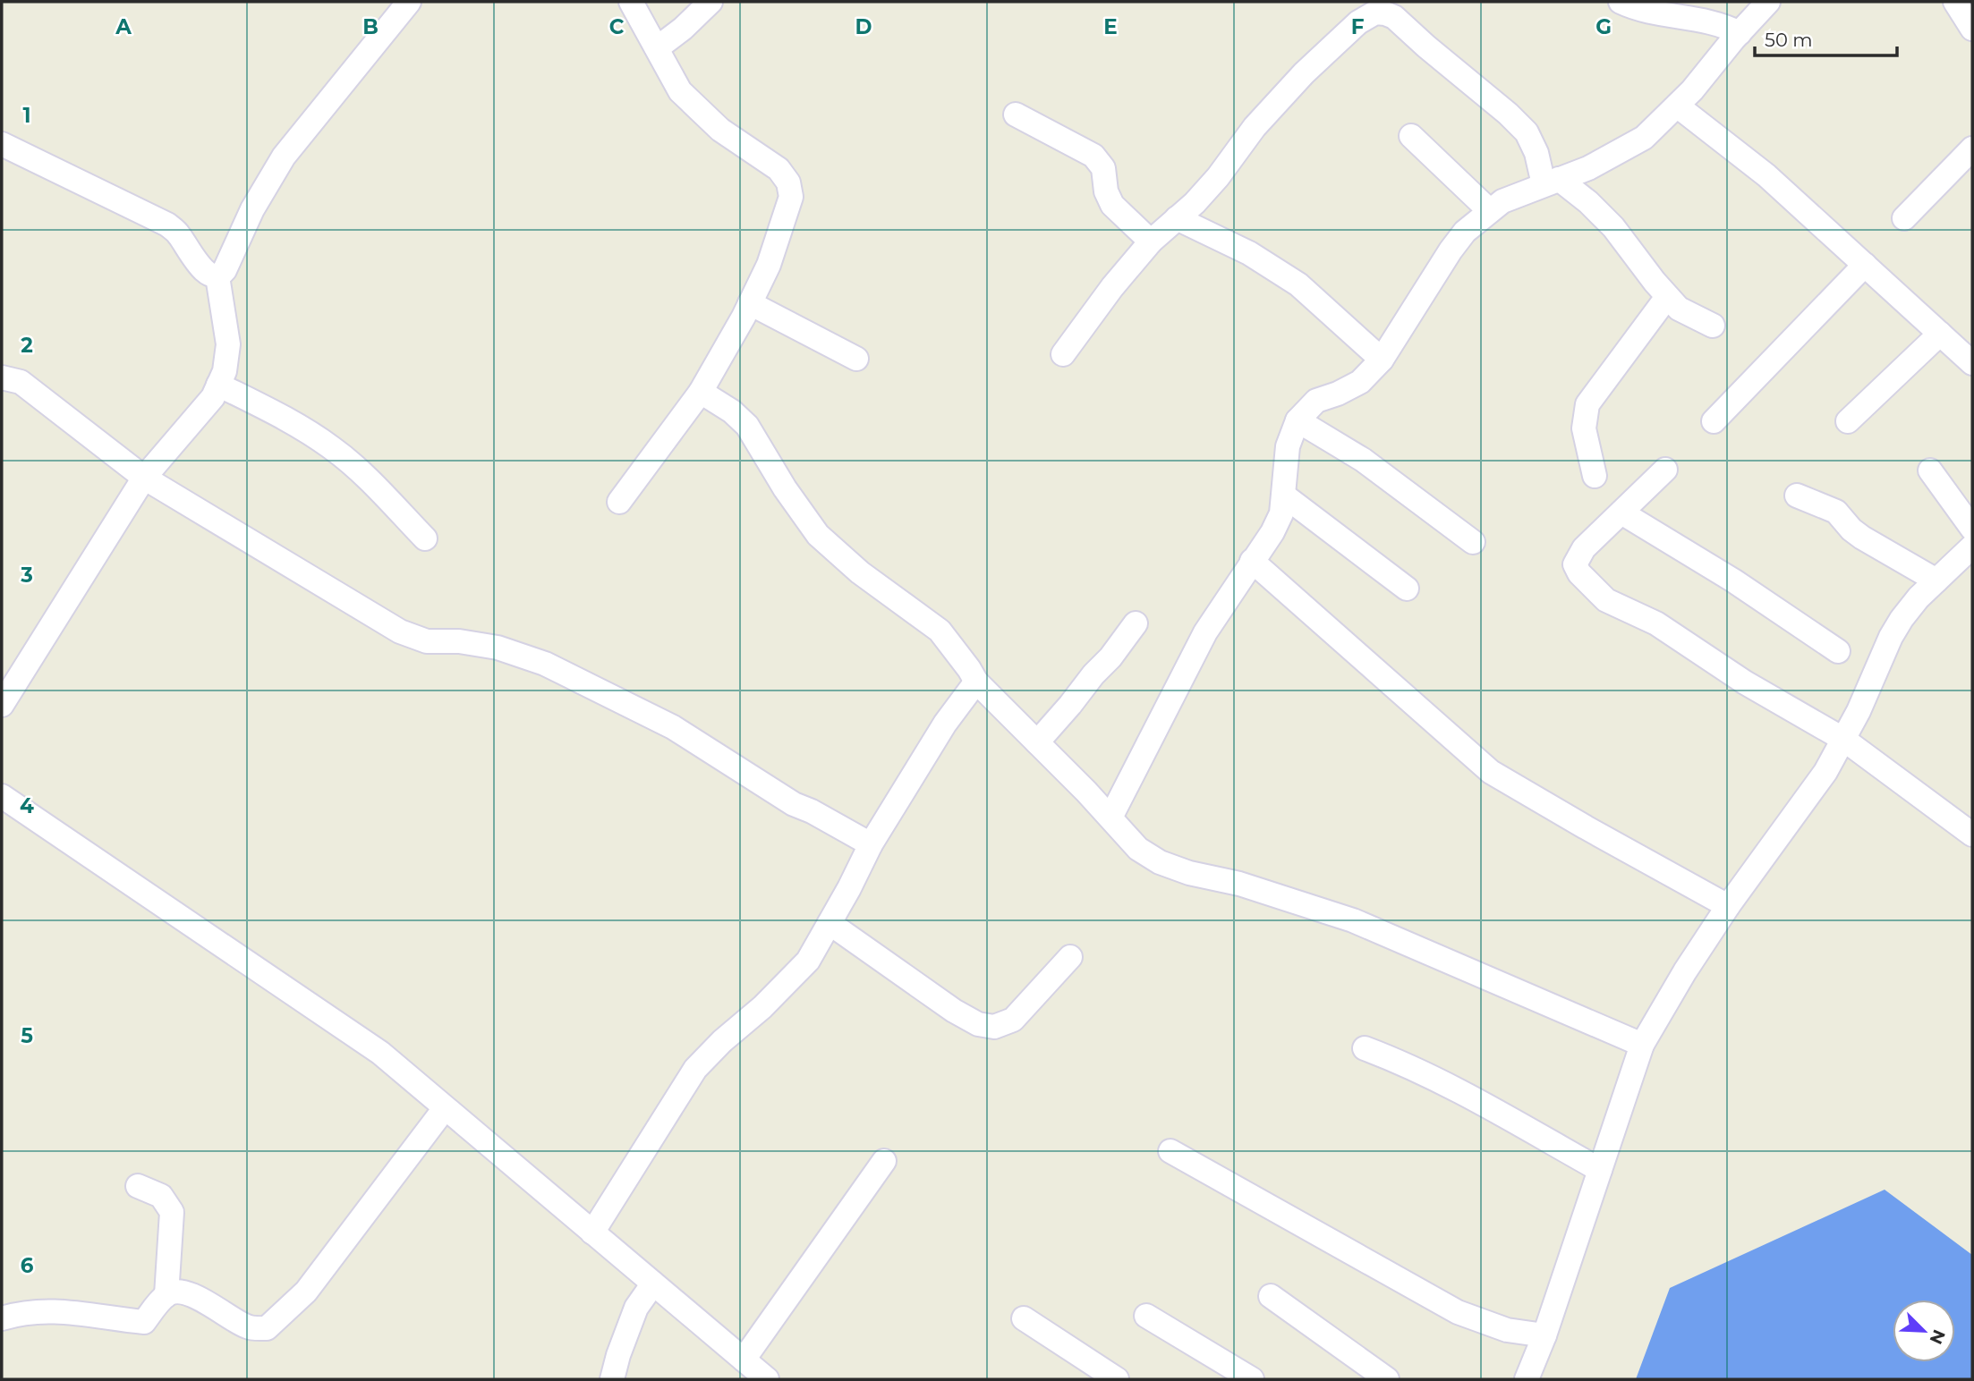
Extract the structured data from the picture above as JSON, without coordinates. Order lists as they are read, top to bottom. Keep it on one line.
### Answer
{"scale_bar":"50 m","north":"bottom right","grid":{"columns":["A","B","C","D","E","F","G"],"rows":["1","2","3","4","5","6"]}}
